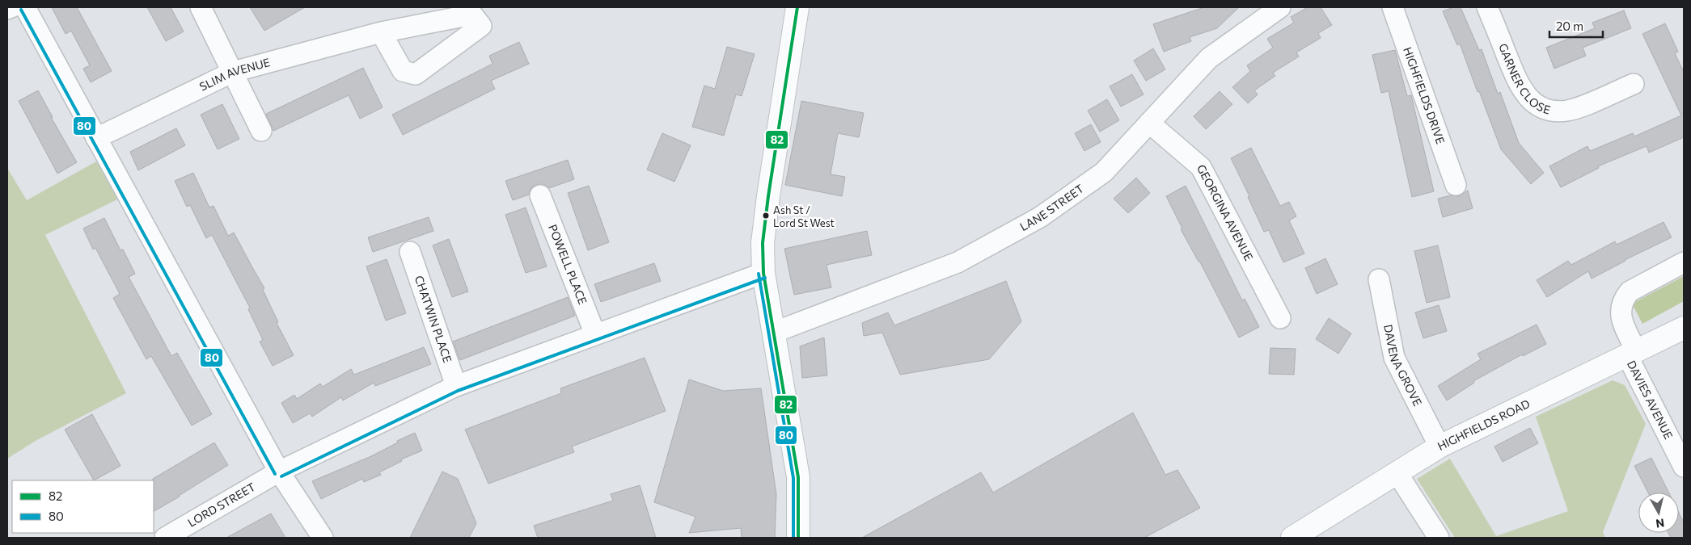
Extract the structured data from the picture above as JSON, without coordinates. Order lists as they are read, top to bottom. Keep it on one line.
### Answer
{"streets":{"main road":["HIGHFIELDS ROAD"],"street":["GARNER CLOSE","SLIM AVENUE","HIGHFIELDS DRIVE","LANE STREET","GEORGINA AVENUE","POWELL PLACE","CHATWIN PLACE","DAVENA GROVE","DAVIES AVENUE","LORD STREET"]},"crossings":[["LANE STREET","GEORGINA AVENUE"],["POWELL PLACE","LORD STREET"],["CHATWIN PLACE","LORD STREET"],["DAVENA GROVE","HIGHFIELDS ROAD"],["DAVIES AVENUE","HIGHFIELDS ROAD"]],"places":["Ash St / Lord St West"],"lines":["transit line 82","transit line 80"],"legend":["82","80"],"scale_bar":"20 m","north":"bottom"}
